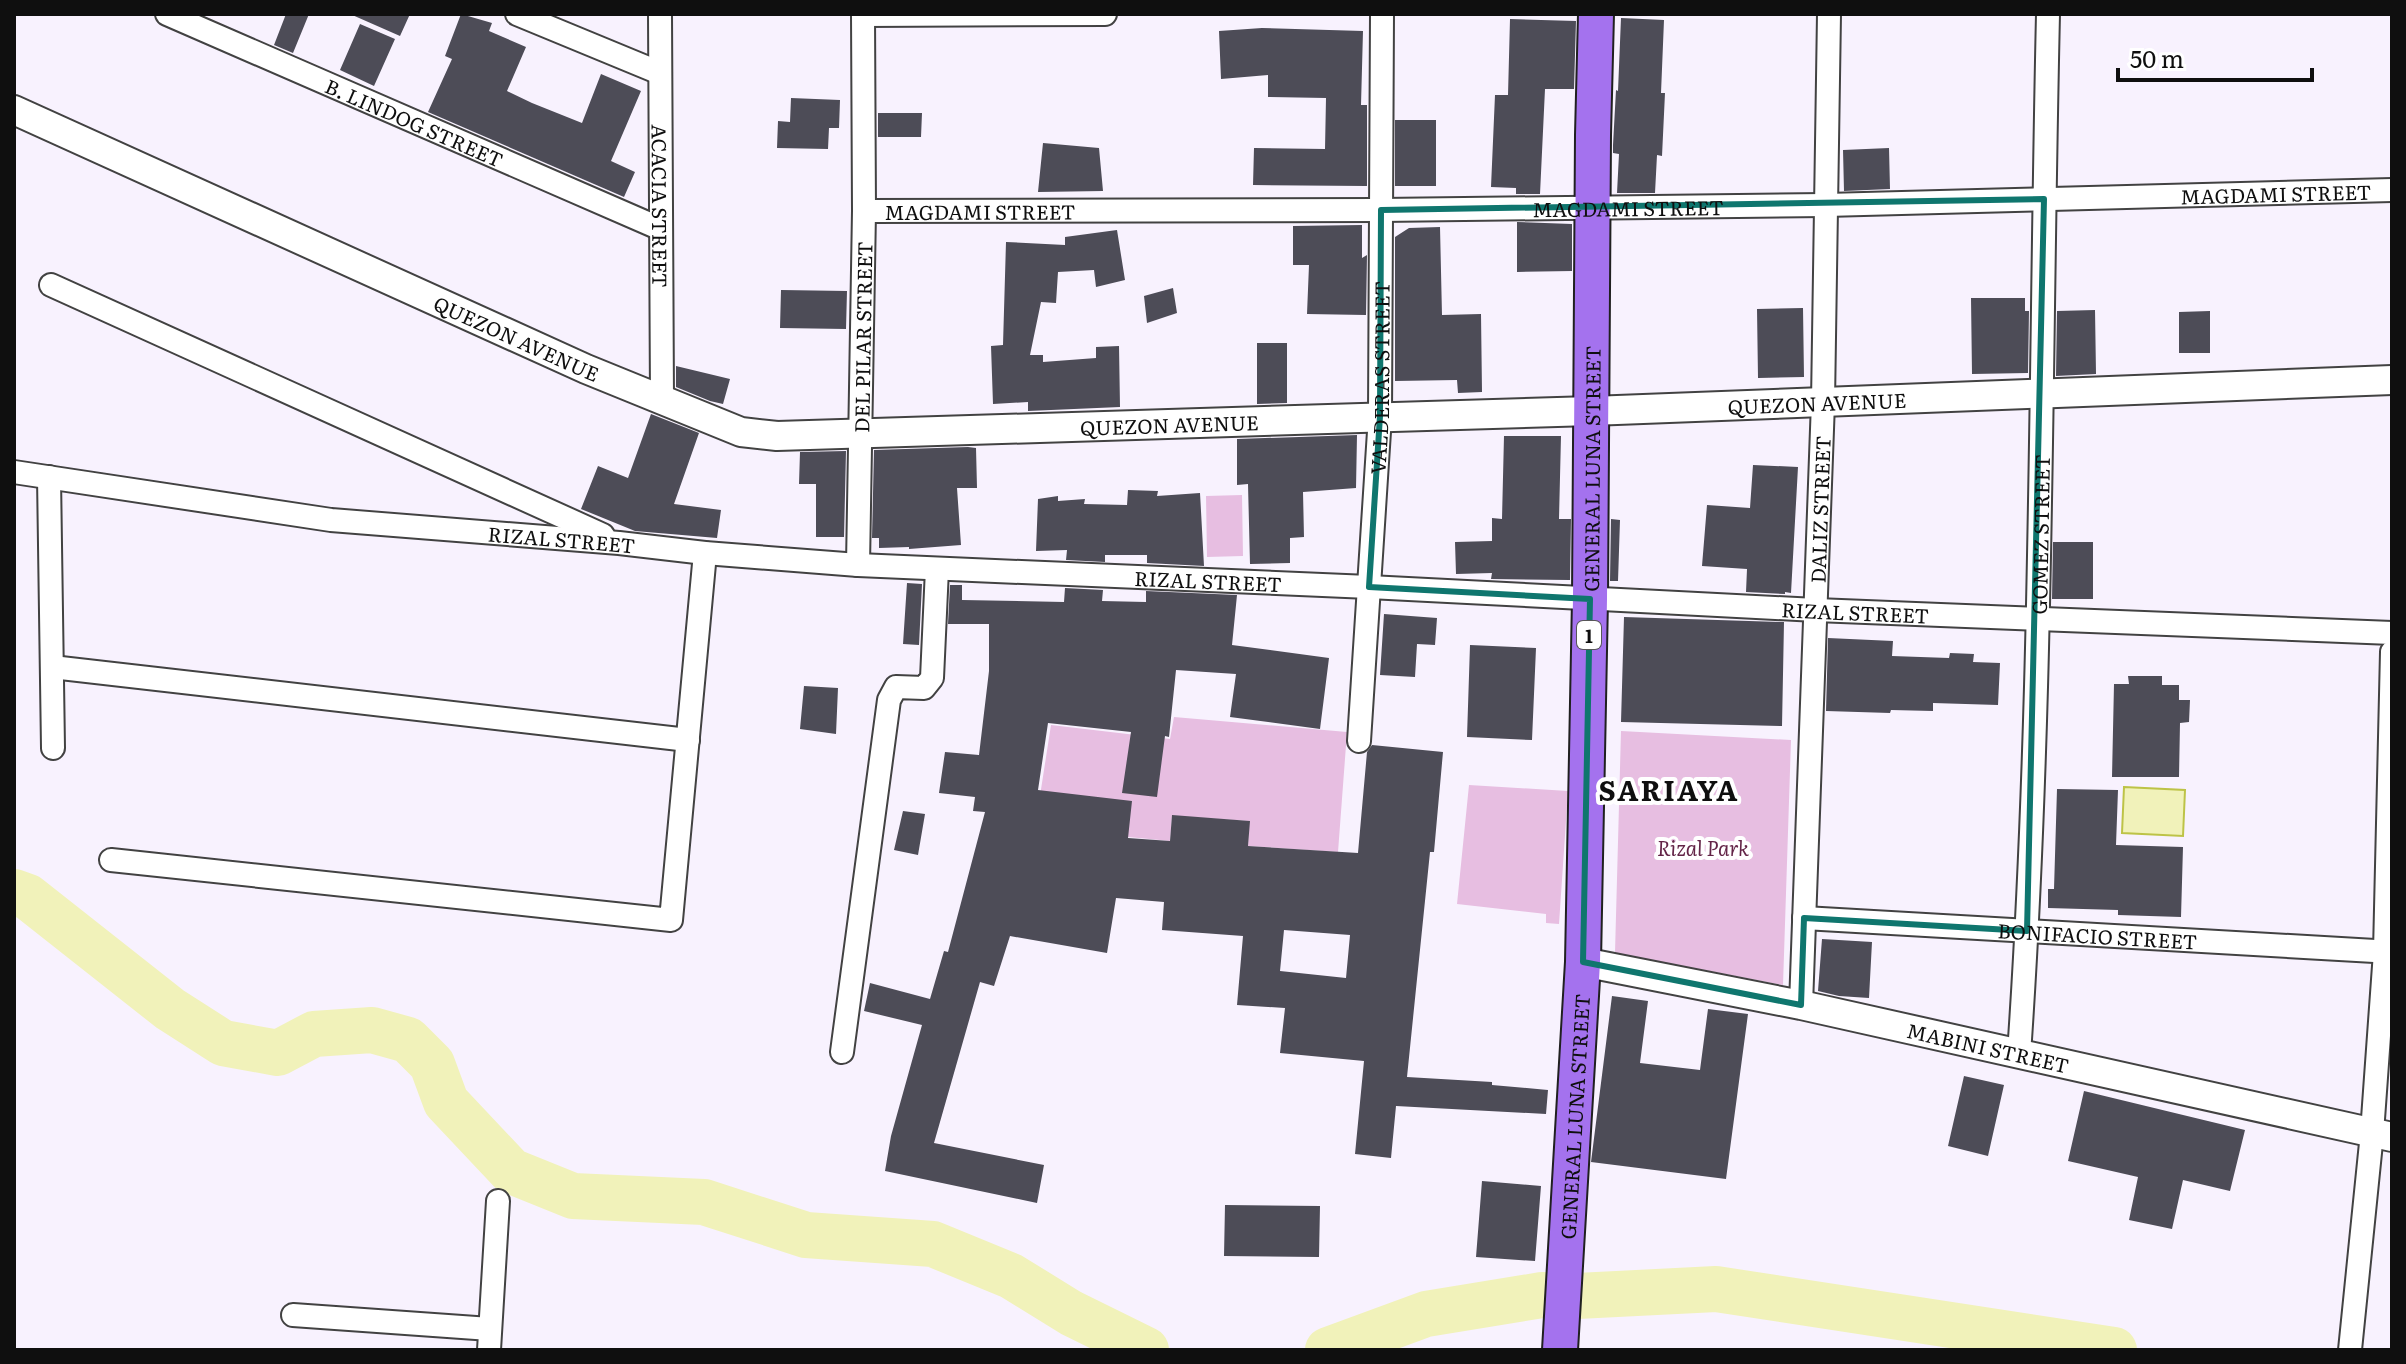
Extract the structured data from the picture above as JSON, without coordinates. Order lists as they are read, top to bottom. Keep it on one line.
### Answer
{"streets":{"main road":["GENERAL LUNA STREET","1"],"street":["B. LINDOG STREET","MAGDAMI STREET","ACACIA STREET","QUEZON AVENUE","DEL PILAR STREET","VALDERAS STREET","DALIZ STREET","GOMEZ STREET","RIZAL STREET","BONIFACIO STREET","MABINI STREET"]},"crossings":[["B. LINDOG STREET","ACACIA STREET"],["MAGDAMI STREET","DEL PILAR STREET"],["MAGDAMI STREET","VALDERAS STREET"],["MAGDAMI STREET","GENERAL LUNA STREET"],["MAGDAMI STREET","DALIZ STREET"],["MAGDAMI STREET","GOMEZ STREET"],["ACACIA STREET","QUEZON AVENUE"],["QUEZON AVENUE","DEL PILAR STREET"],["QUEZON AVENUE","VALDERAS STREET"],["QUEZON AVENUE","GENERAL LUNA STREET"],["QUEZON AVENUE","DALIZ STREET"],["QUEZON AVENUE","GOMEZ STREET"],["DEL PILAR STREET","RIZAL STREET"],["VALDERAS STREET","RIZAL STREET"],["GENERAL LUNA STREET","RIZAL STREET"],["GENERAL LUNA STREET","MABINI STREET"],["DALIZ STREET","RIZAL STREET"],["DALIZ STREET","BONIFACIO STREET"],["DALIZ STREET","MABINI STREET"],["GOMEZ STREET","RIZAL STREET"],["GOMEZ STREET","BONIFACIO STREET"],["GOMEZ STREET","MABINI STREET"]],"districts":["SARIAYA"],"parks":["Rizal Park"],"scale_bar":"50 m"}
